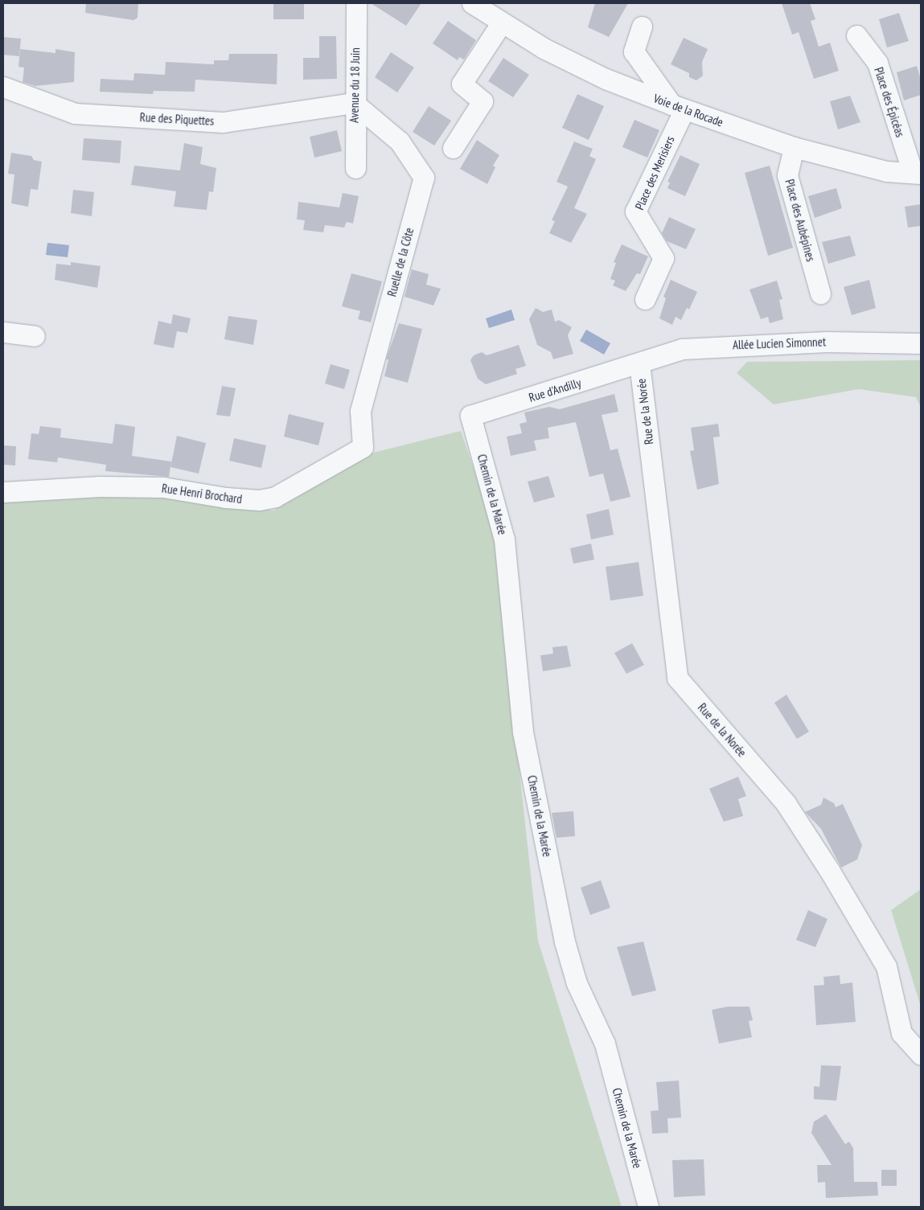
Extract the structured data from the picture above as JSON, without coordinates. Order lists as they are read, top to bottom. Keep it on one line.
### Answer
{"streets":{"street":["Avenue du 18 Juin","Place des Épicéas","Voie de la Rocade","Rue des Piquettes","Place des Merisiers","Place des Aubépines","Ruelle de la Côte","Allée Lucien Simonnet","Rue d'Andilly","Rue de la Norée","Rue Henri Brochard","Chemin de la Marée"]},"crossings":[["Avenue du 18 Juin","Rue des Piquettes"],["Avenue du 18 Juin","Ruelle de la Côte"],["Place des Épicéas","Voie de la Rocade"],["Voie de la Rocade","Place des Merisiers"],["Voie de la Rocade","Place des Aubépines"],["Rue des Piquettes","Ruelle de la Côte"],["Ruelle de la Côte","Rue Henri Brochard"],["Allée Lucien Simonnet","Rue d'Andilly"],["Allée Lucien Simonnet","Rue de la Norée"],["Rue d'Andilly","Rue de la Norée"],["Rue d'Andilly","Chemin de la Marée"]]}
